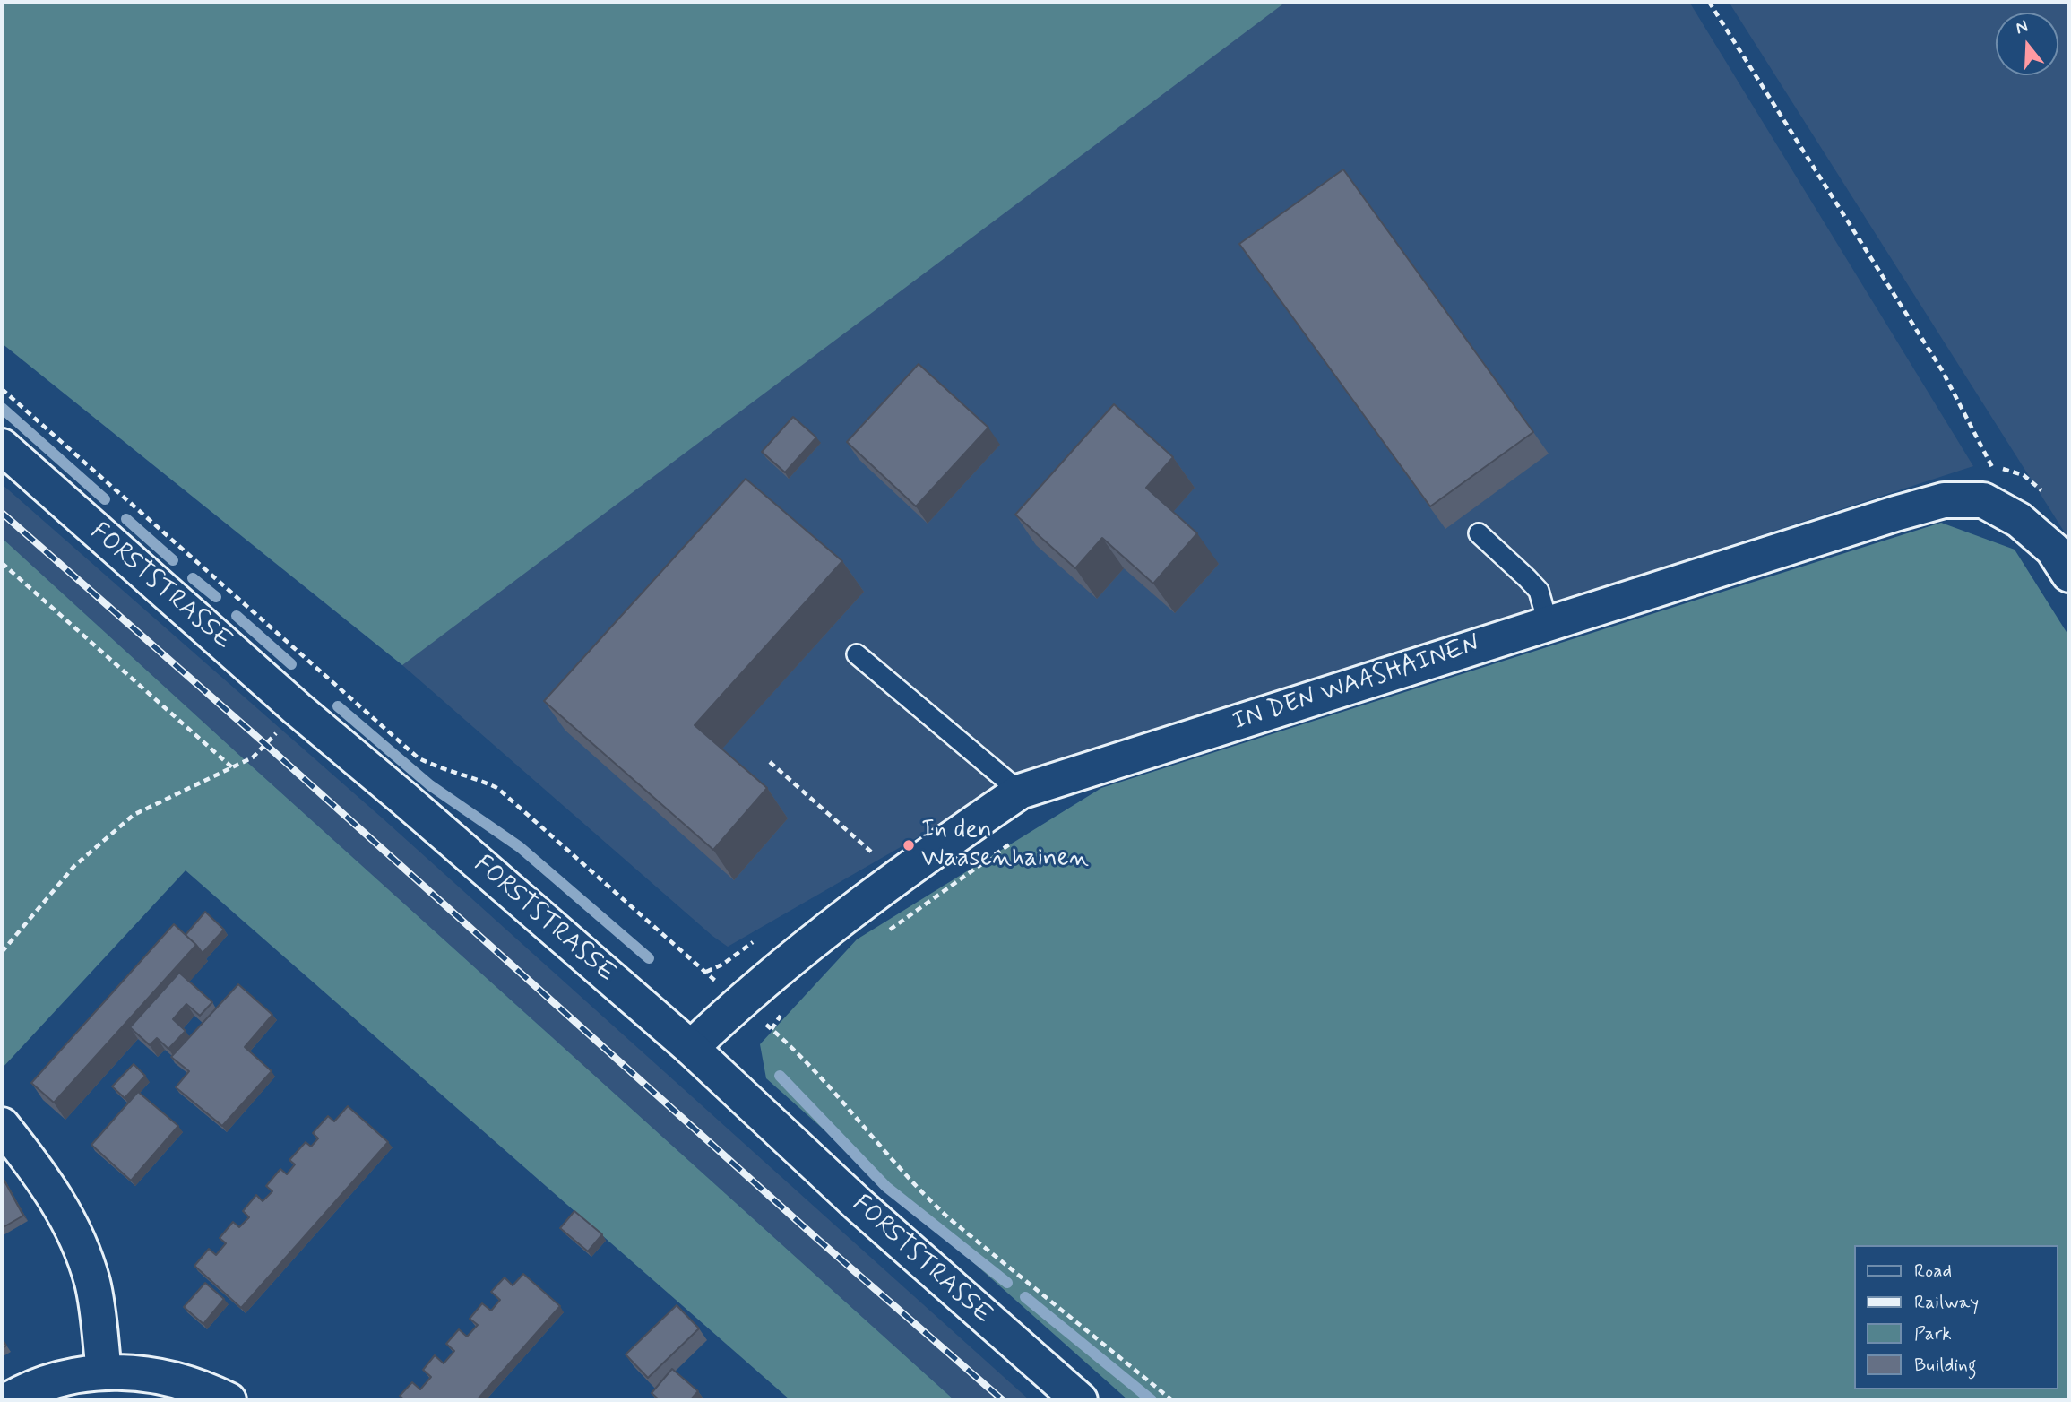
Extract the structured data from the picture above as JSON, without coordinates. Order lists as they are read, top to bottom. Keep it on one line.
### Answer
{"streets":{"street":["FORSTSTRASSE","IN DEN WAASHAINEN"]},"crossings":[["FORSTSTRASSE","IN DEN WAASHAINEN"]],"places":["In den Waasenhainen"],"legend":["Road","Railway","Park","Building"],"north":"top"}
